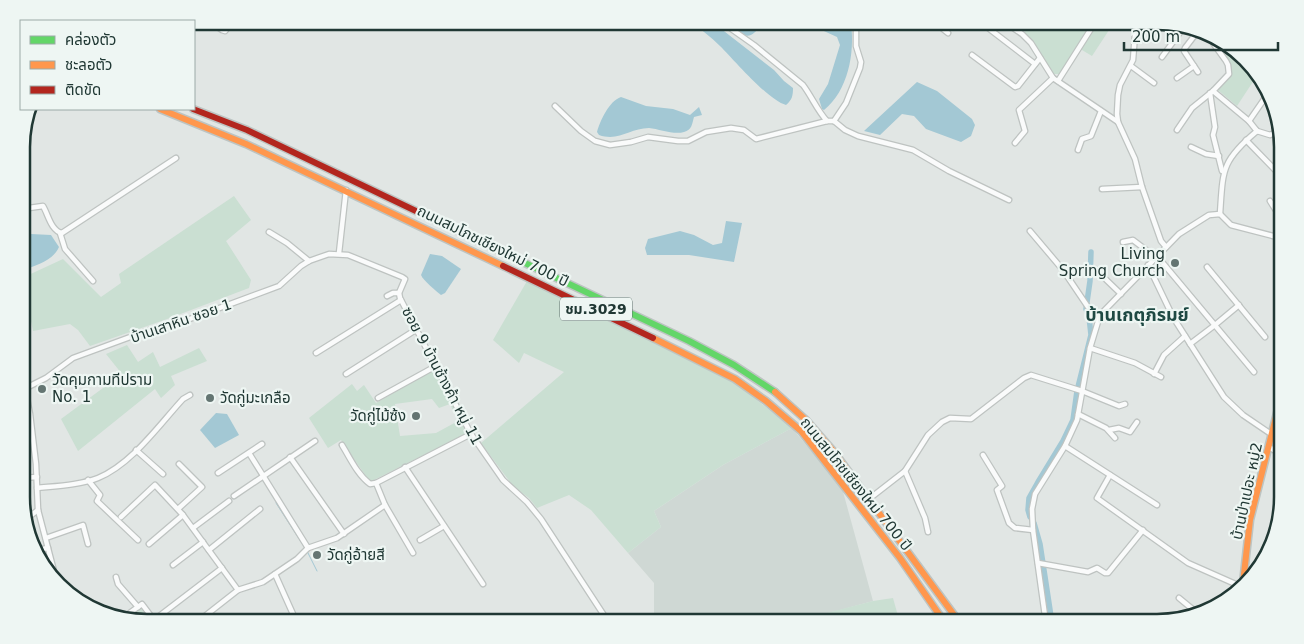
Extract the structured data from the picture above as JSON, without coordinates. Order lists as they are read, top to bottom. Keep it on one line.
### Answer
{"streets":{"main road":["ถนนสมโภชเชียงใหม่ 700 ปี","ชม.3029","บ้านป่าเปอะ หมู่2"],"street":["บ้านเสาหิน ซอย 1","ซอย 9 บ้านช้างค้า หมู่ 11"]},"crossings":[["บ้านเสาหิน ซอย 1","ซอย 9 บ้านช้างค้า หมู่ 11"]],"districts":["บ้านเกตุภิรมย์"],"places":["Living Spring Church","วัดคุมกามทีปราม No. 1","วัดกู่มะเกลือ","วัดกู่ไม้ซ้ง","วัดกู่อ้ายสี"],"legend":["คล่องตัว","ชะลอตัว","ติดขัด"],"scale_bar":"200 m"}
